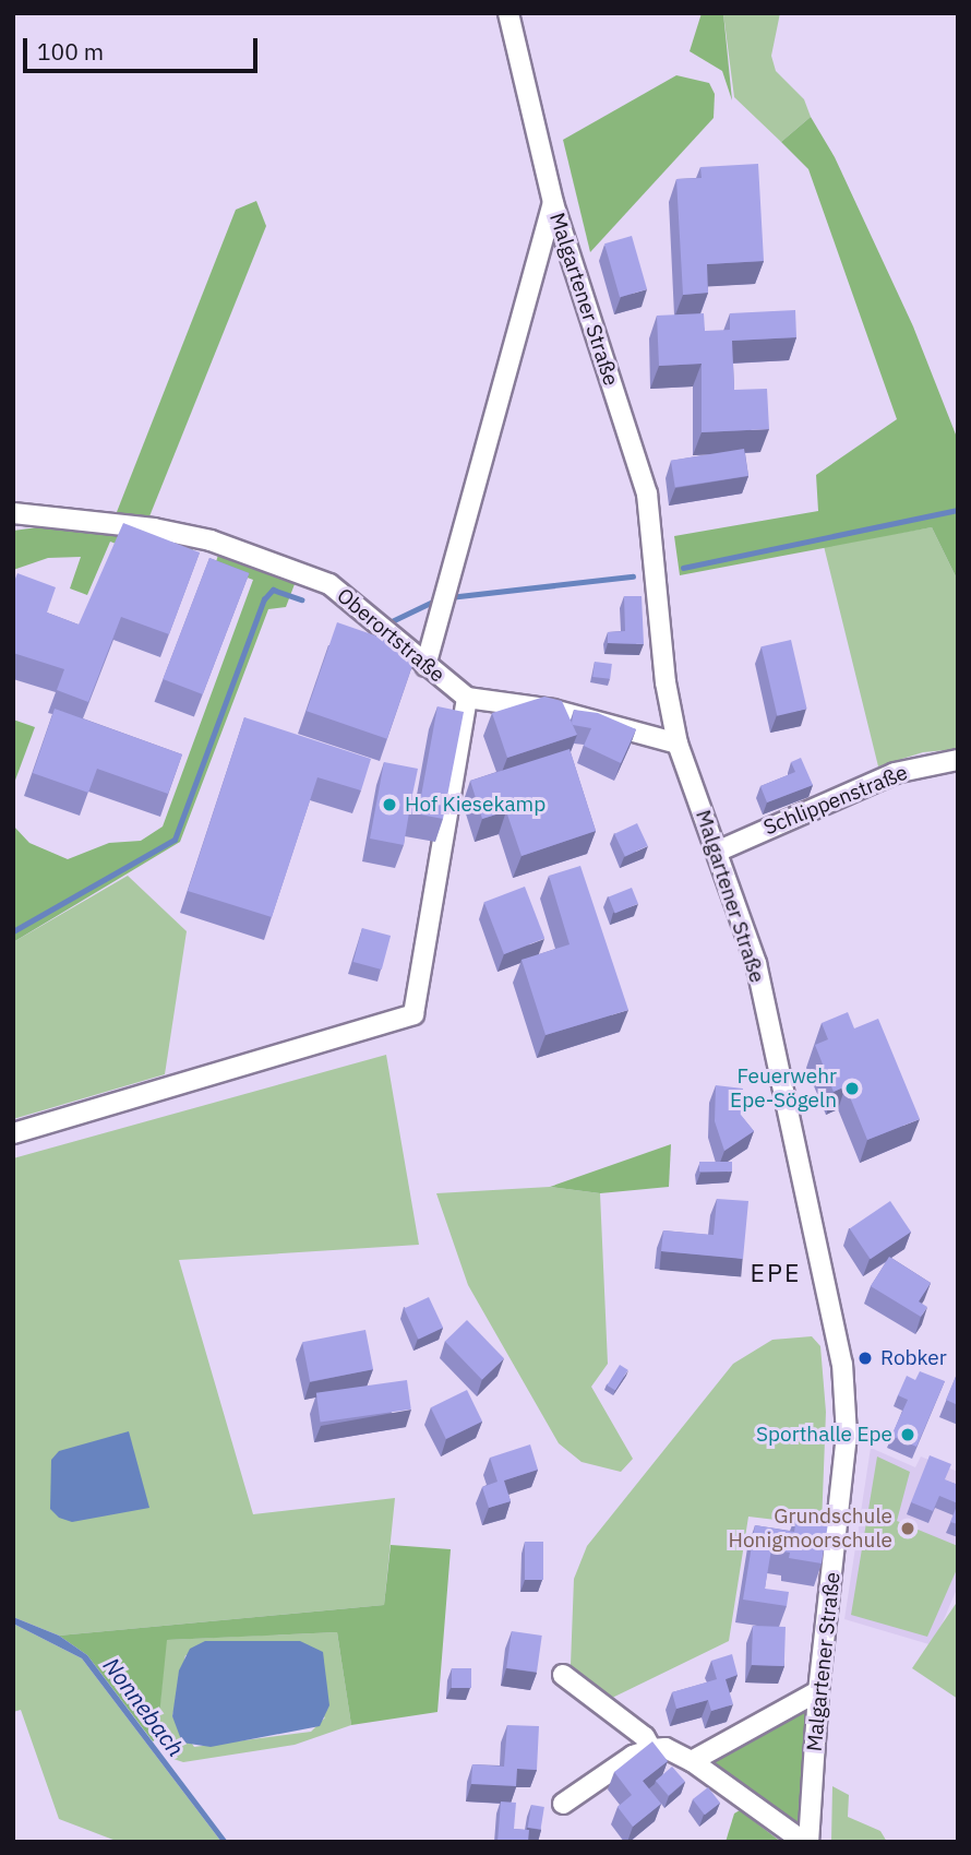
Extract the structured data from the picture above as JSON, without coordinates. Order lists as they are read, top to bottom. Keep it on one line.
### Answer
{"streets":{"street":["Malgartener Straße","Oberortstraße","Schlippenstraße"]},"crossings":[["Malgartener Straße","Oberortstraße"],["Malgartener Straße","Schlippenstraße"]],"districts":["EPE"],"water":["Nonnebach"],"places":["Hof Kiesekamp","Feuerwehr Epe-Sögeln","Robker","Sporthalle Epe","Grundschule Honigmoorschule"],"scale_bar":"100 m"}
